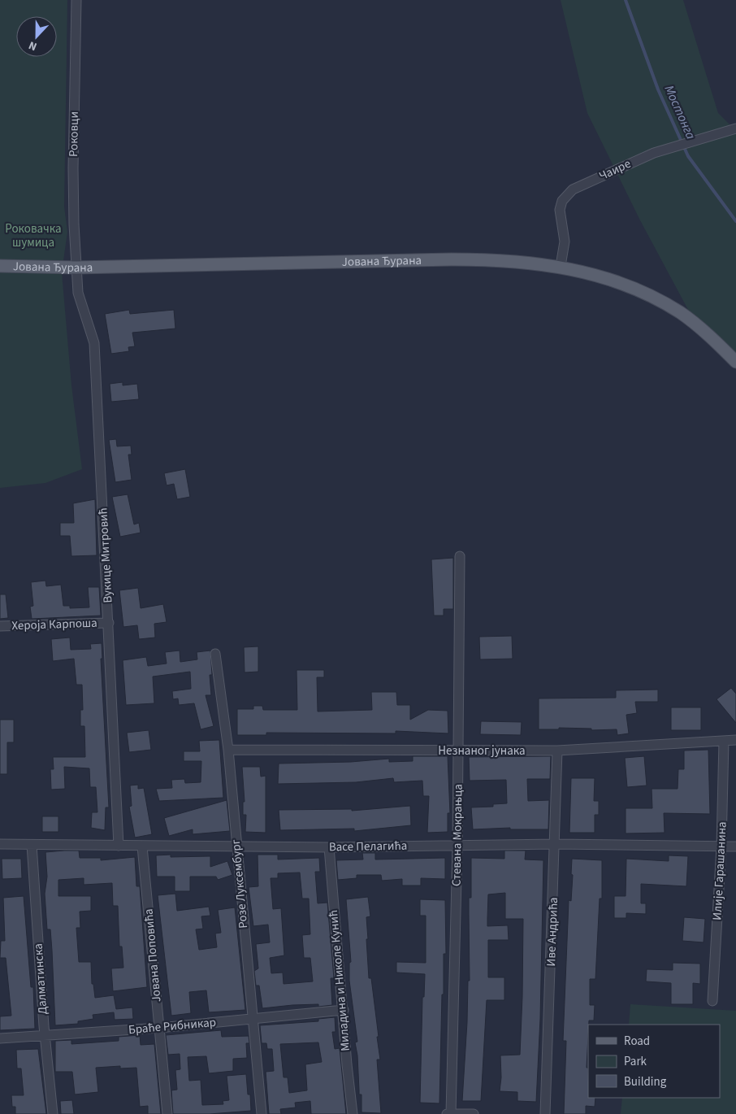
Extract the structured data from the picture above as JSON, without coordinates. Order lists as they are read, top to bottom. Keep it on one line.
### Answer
{"streets":{"main road":["Јована Ђурана"],"street":["Роковци","Чаире","Вукице Митровић","Хероја Карпоша","Незнаног јунака","Стевана Мокрањца","Васе Пелагића","Илије Гарашанина","Розе Луксембург","Иве Андрића","Јована Поповића","Далматинска","Миладина и Николе Кунић","Браће Рибникар"]},"crossings":[["Роковци","Јована Ђурана"],["Роковци","Вукице Митровић"],["Чаире","Јована Ђурана"],["Јована Ђурана","Вукице Митровић"],["Вукице Митровић","Хероја Карпоша"],["Вукице Митровић","Васе Пелагића"],["Незнаног јунака","Стевана Мокрањца"],["Незнаног јунака","Илије Гарашанина"],["Незнаног јунака","Розе Луксембург"],["Незнаног јунака","Иве Андрића"],["Стевана Мокрањца","Васе Пелагића"],["Васе Пелагића","Илије Гарашанина"],["Васе Пелагића","Розе Луксембург"],["Васе Пелагића","Иве Андрића"],["Васе Пелагића","Јована Поповића"],["Васе Пелагића","Далматинска"],["Васе Пелагића","Миладина и Николе Кунић"],["Розе Луксембург","Браће Рибникар"],["Јована Поповића","Браће Рибникар"],["Далматинска","Браће Рибникар"],["Миладина и Николе Кунић","Браће Рибникар"]],"water":["Мостонга"],"parks":["Роковачка шумица"],"legend":["Road","Park","Building"],"north":"bottom"}
